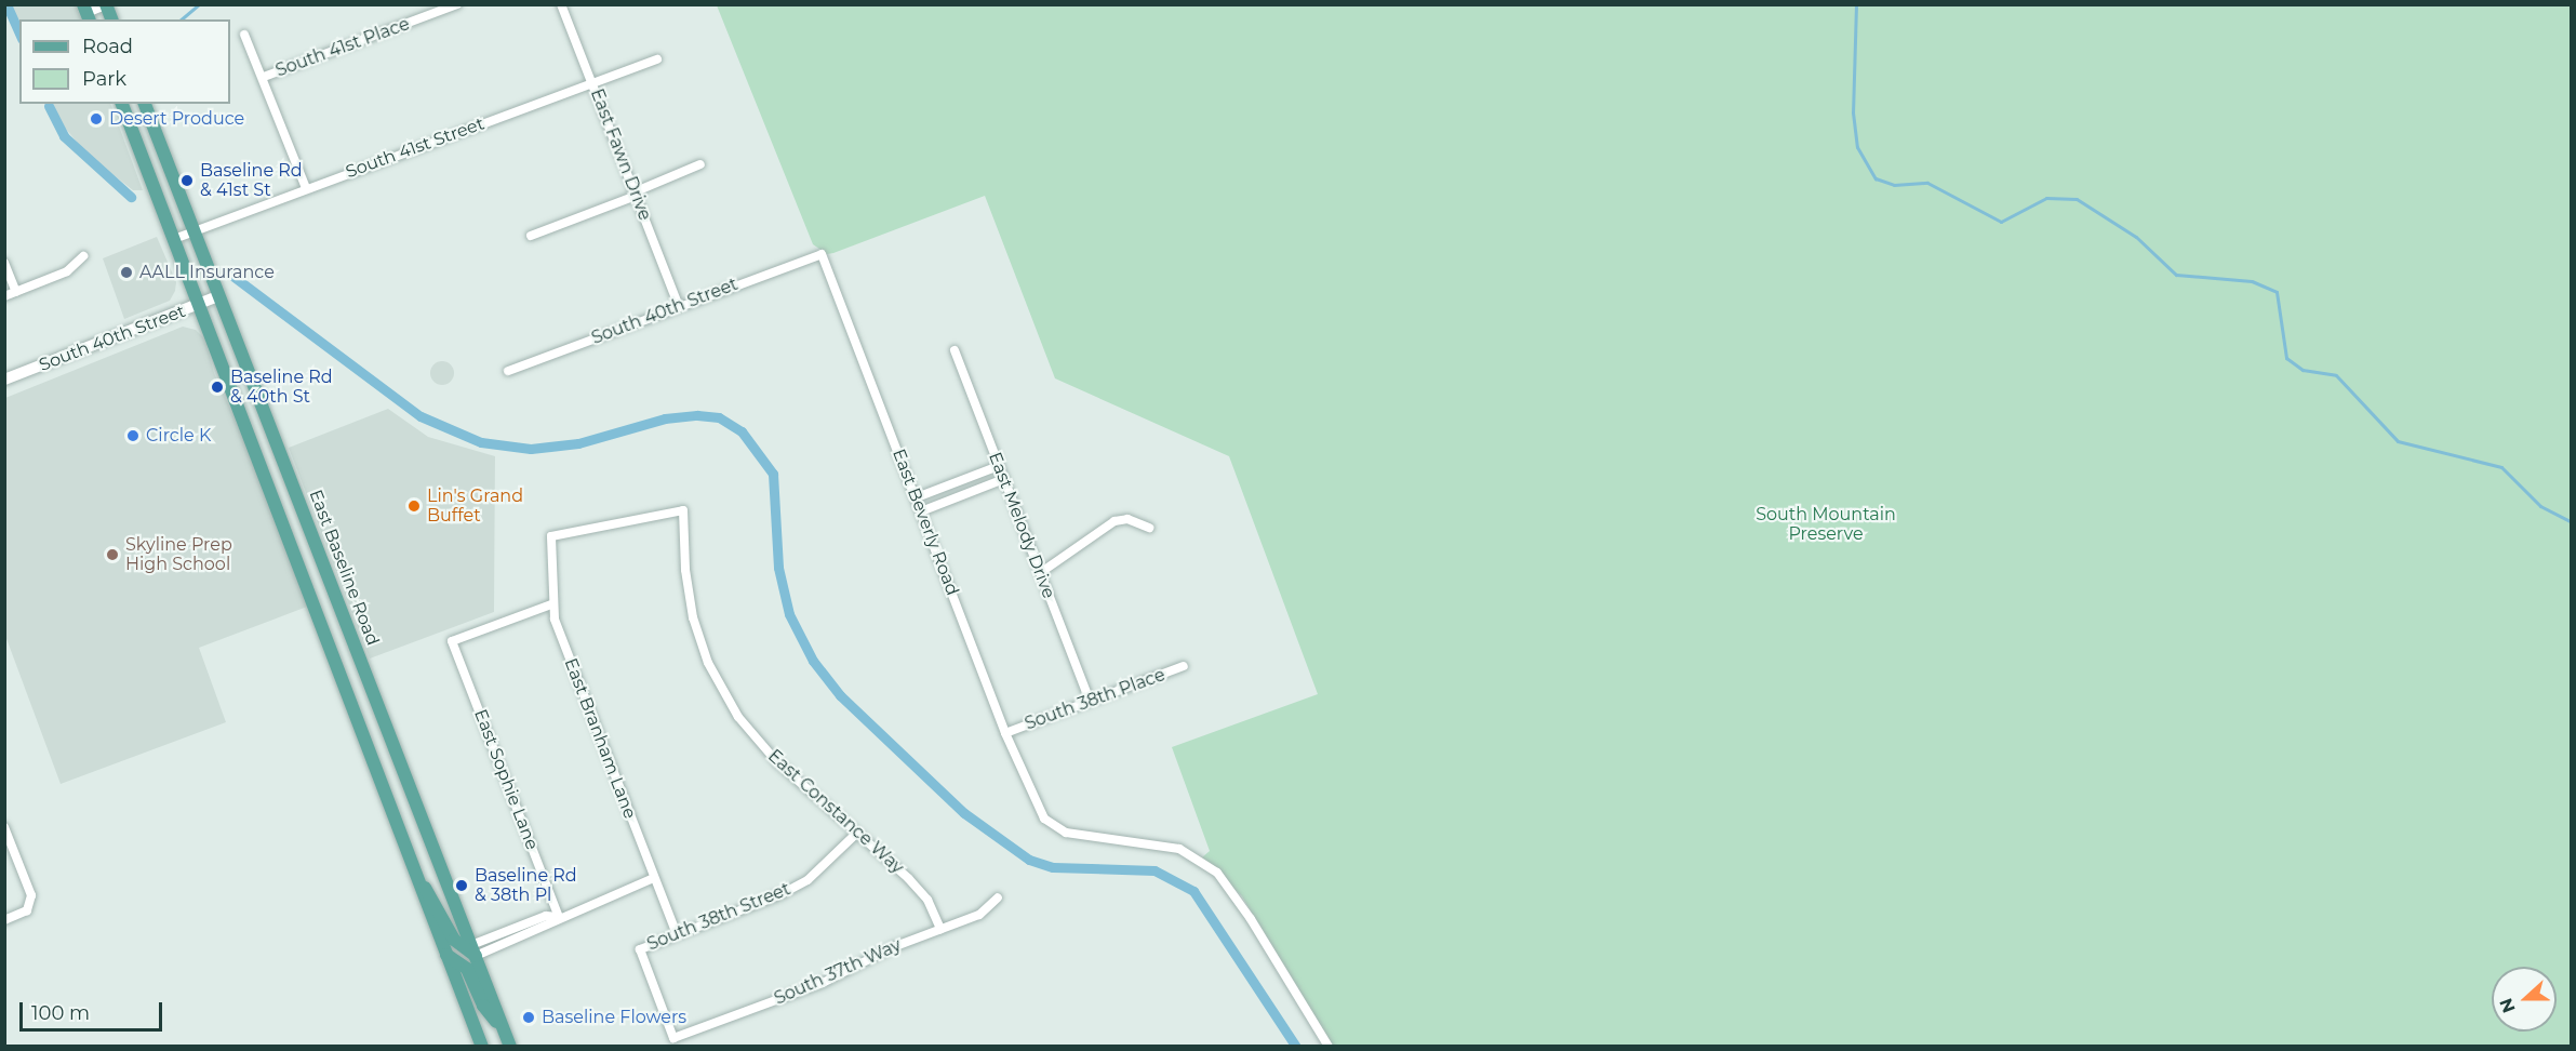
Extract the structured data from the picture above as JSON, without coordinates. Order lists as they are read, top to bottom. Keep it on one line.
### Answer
{"streets":{"main road":["South 40th Street","East Baseline Road"],"street":["South 41st Place","South 41st Street","East Fawn Drive","East Beverly Road","East Melody Drive","South 38th Place","East Branham Lane","East Sophie Lane","East Constance Way","South 38th Street","South 37th Way"]},"crossings":[["South 41st Street","East Fawn Drive"],["South 41st Street","East Baseline Road"],["East Fawn Drive","South 40th Street"],["South 40th Street","East Beverly Road"],["South 40th Street","East Baseline Road"],["East Beverly Road","South 38th Place"],["East Melody Drive","South 38th Place"],["East Branham Lane","East Sophie Lane"],["East Branham Lane","East Constance Way"],["East Branham Lane","South 38th Street"],["East Constance Way","South 38th Street"],["East Constance Way","South 37th Way"],["South 38th Street","South 37th Way"]],"parks":["South Mountain Preserve"],"places":["Desert Produce","Baseline Rd & 41st St","AALL Insurance","Baseline Rd & 40th St","Circle K","Lin's Grand Buffet","Skyline Prep High School","Baseline Rd & 38th Pl","Baseline Flowers"],"legend":["Road","Park"],"scale_bar":"100 m","north":"left"}
